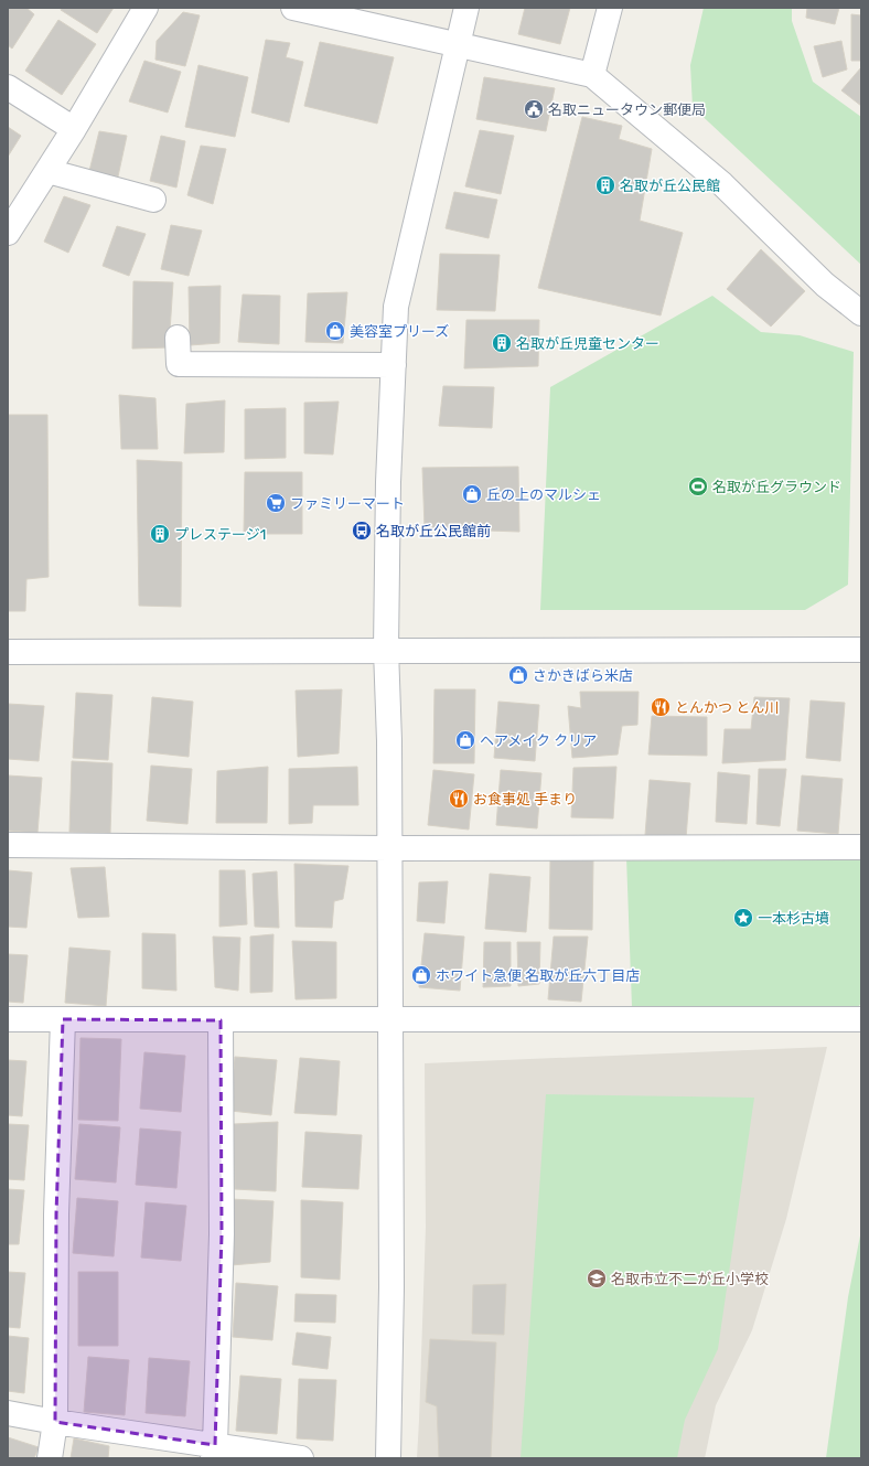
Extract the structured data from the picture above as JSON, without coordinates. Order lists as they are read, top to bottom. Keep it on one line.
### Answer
{"places":{"public building":["名取ニュータウン郵便局"],"building":["名取が丘公民館","名取が丘児童センター","プレステージ1"],"shop":["美容室プリーズ","丘の上のマルシェ","さかきばら米店","ヘアメイク クリア","ホワイト急便 名取が丘六丁目店"],"sports":["名取が丘グラウンド"],"supermarket":["ファミリーマート"],"bus stop":["名取が丘公民館前"],"restaurant":["とんかつ とん川","お食事処 手まり"],"place":["一本杉古墳"],"school or university":["名取市立不二が丘小学校"]}}
